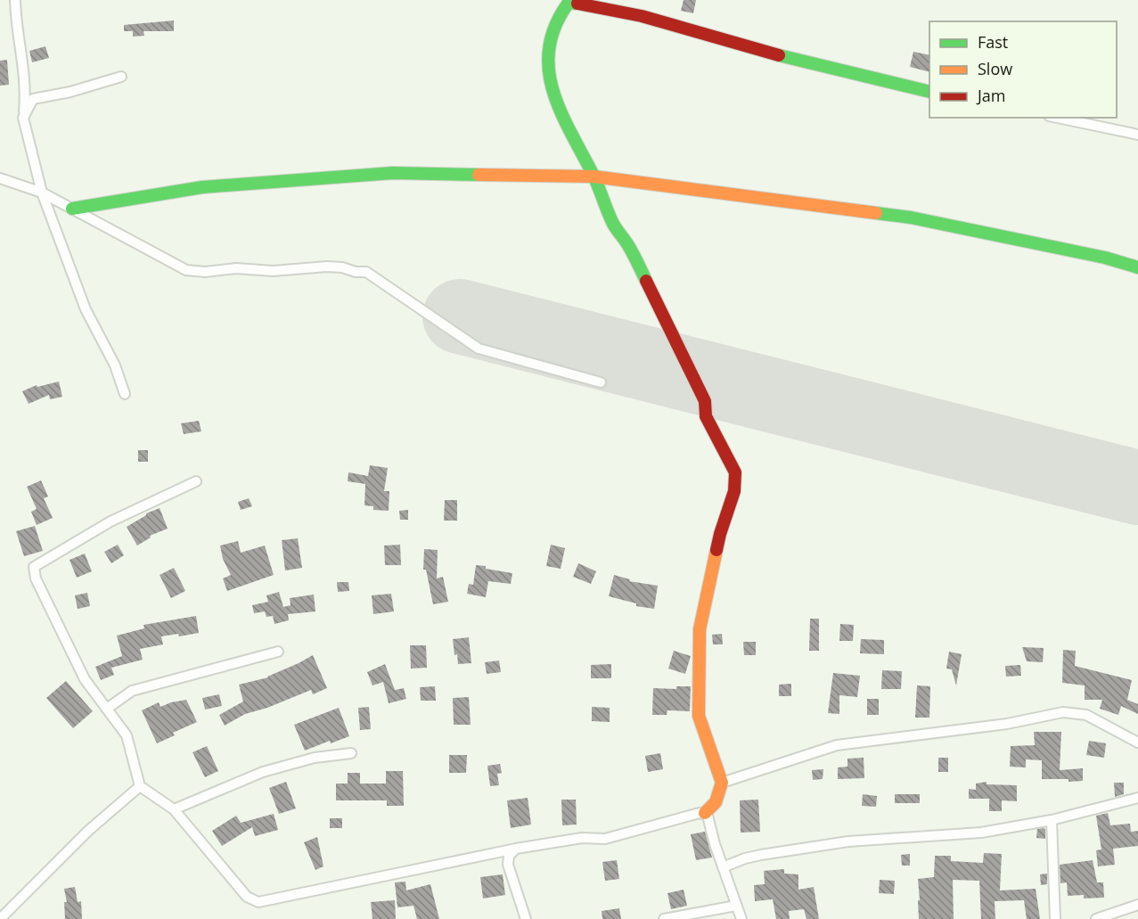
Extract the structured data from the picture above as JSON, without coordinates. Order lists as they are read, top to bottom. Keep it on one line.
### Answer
{"legend":["Fast","Slow","Jam"]}
